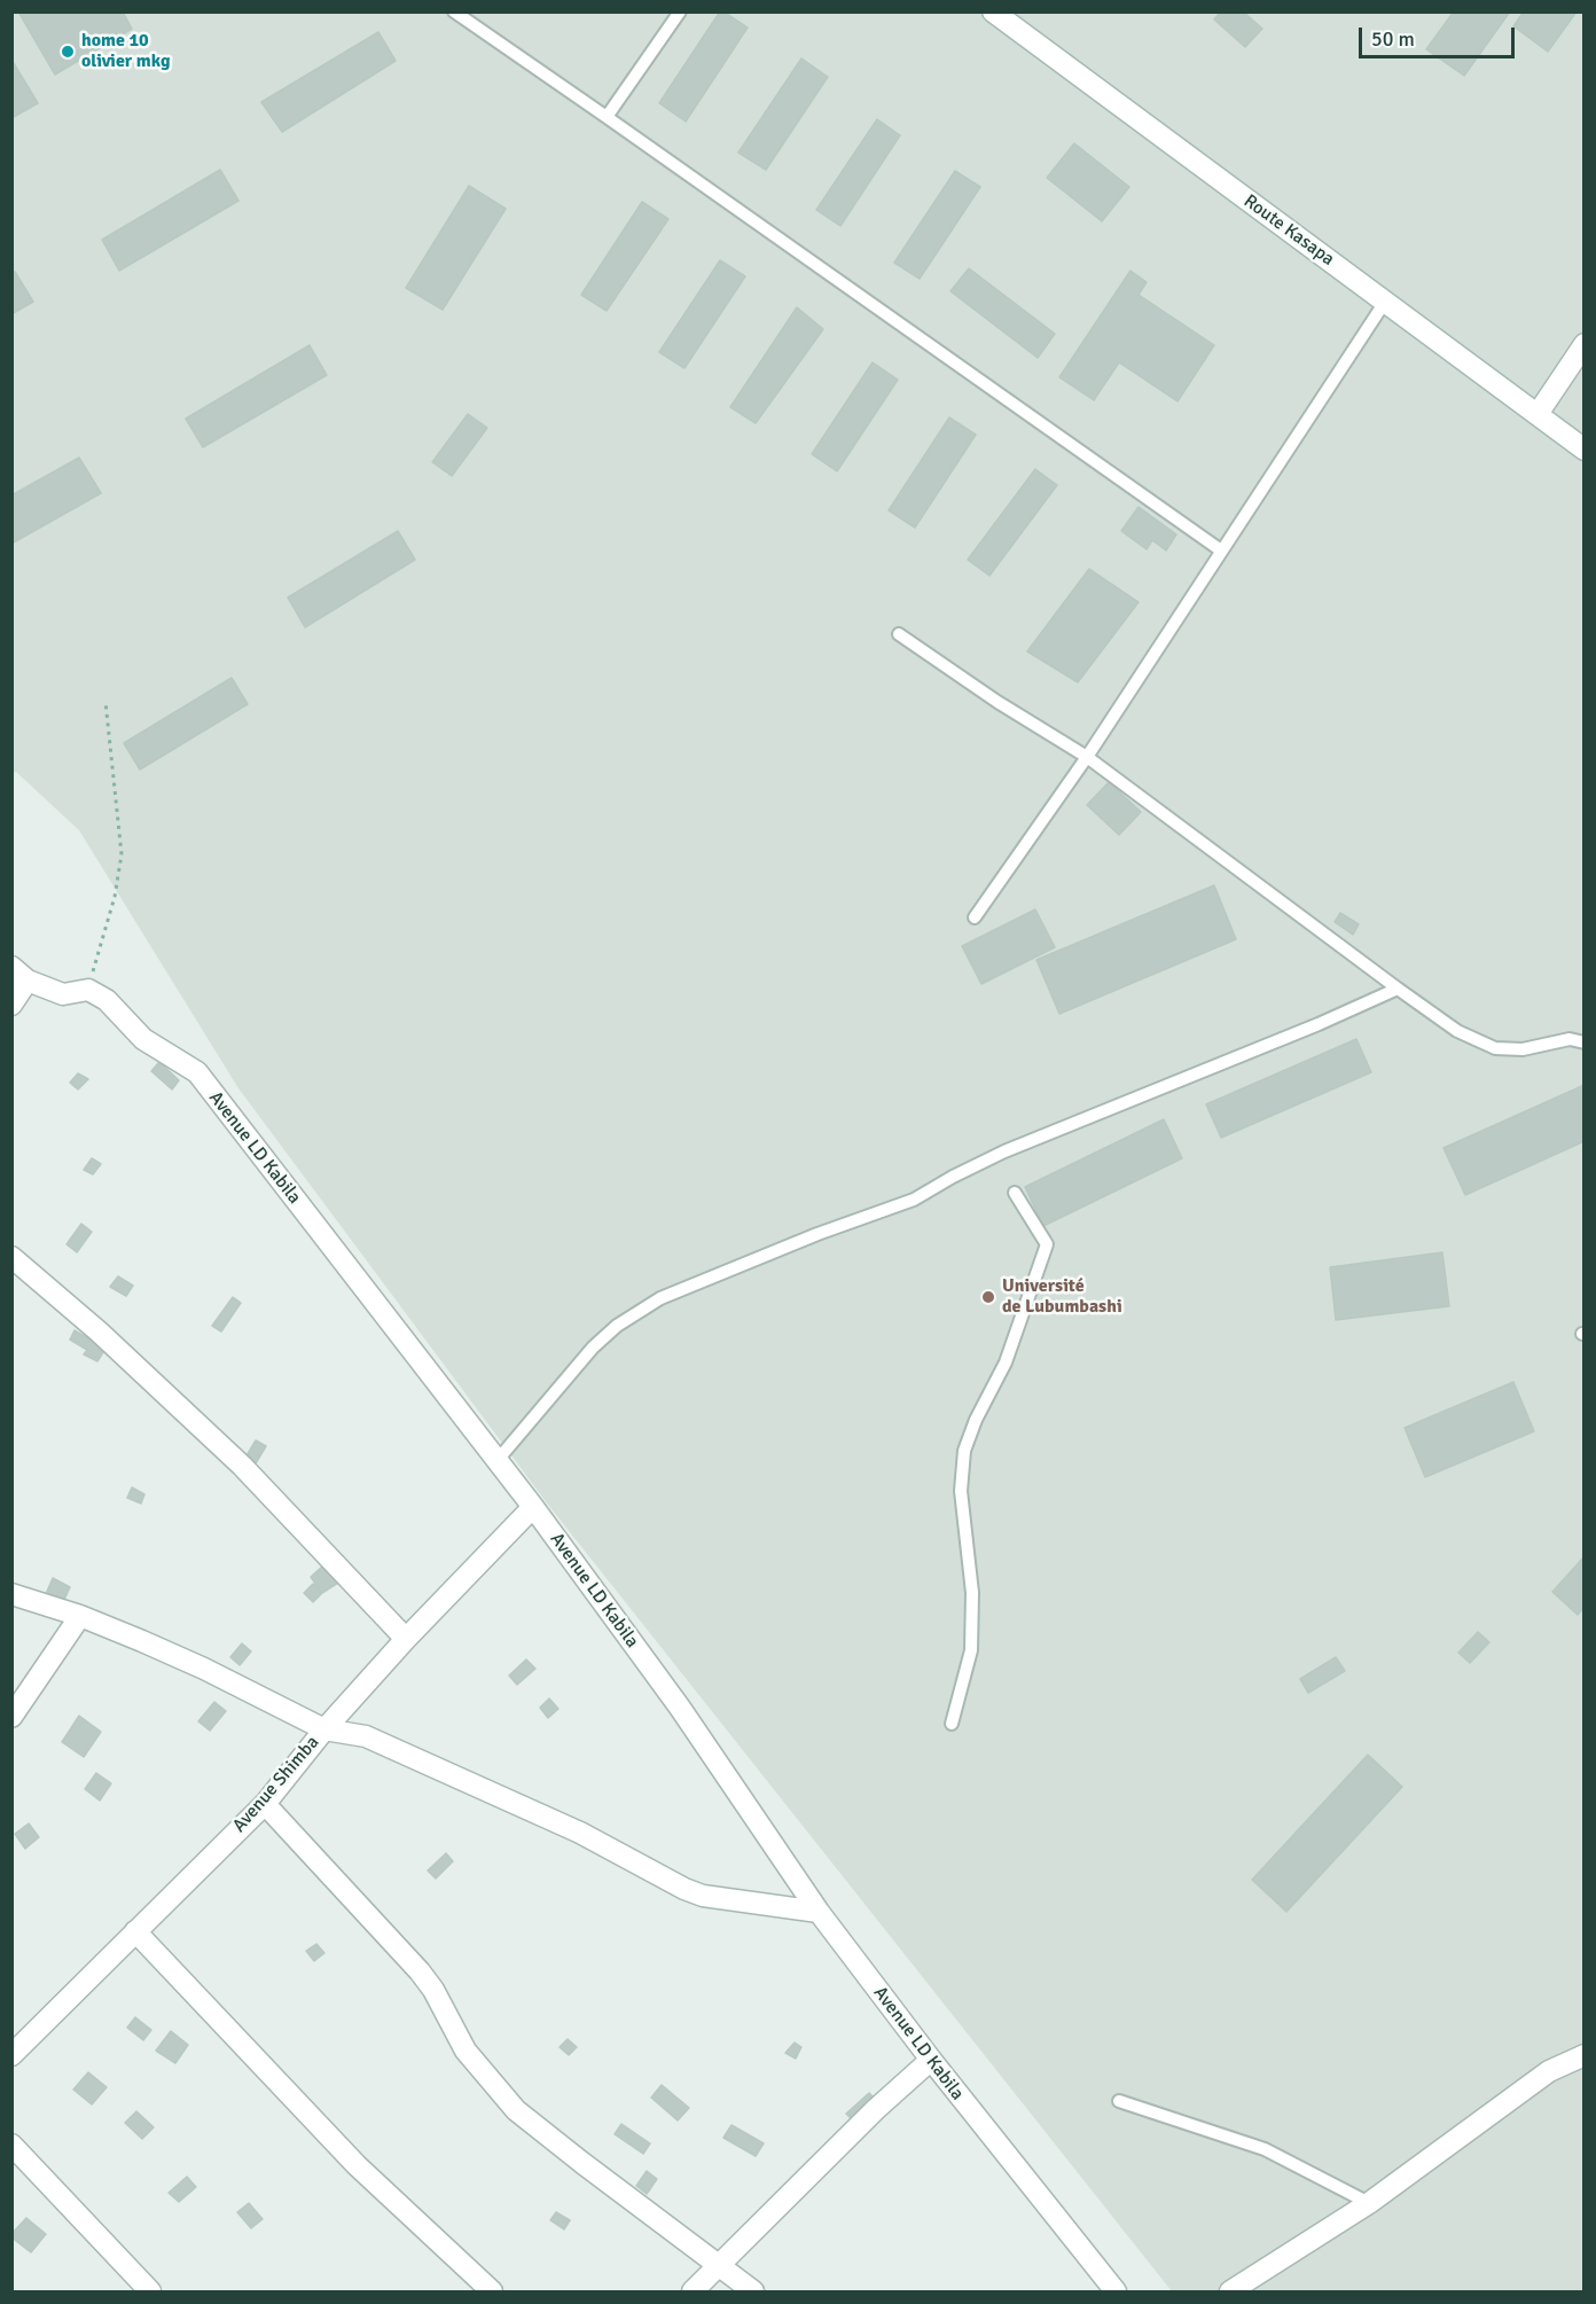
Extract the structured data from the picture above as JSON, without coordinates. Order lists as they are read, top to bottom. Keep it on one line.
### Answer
{"streets":{"street":["Route Kasapa","Avenue LD Kabila","Avenue Shimba"]},"crossings":[["Avenue LD Kabila","Avenue Shimba"]],"places":["home 10 olivier mkg","Université de Lubumbashi"],"scale_bar":"50 m"}
